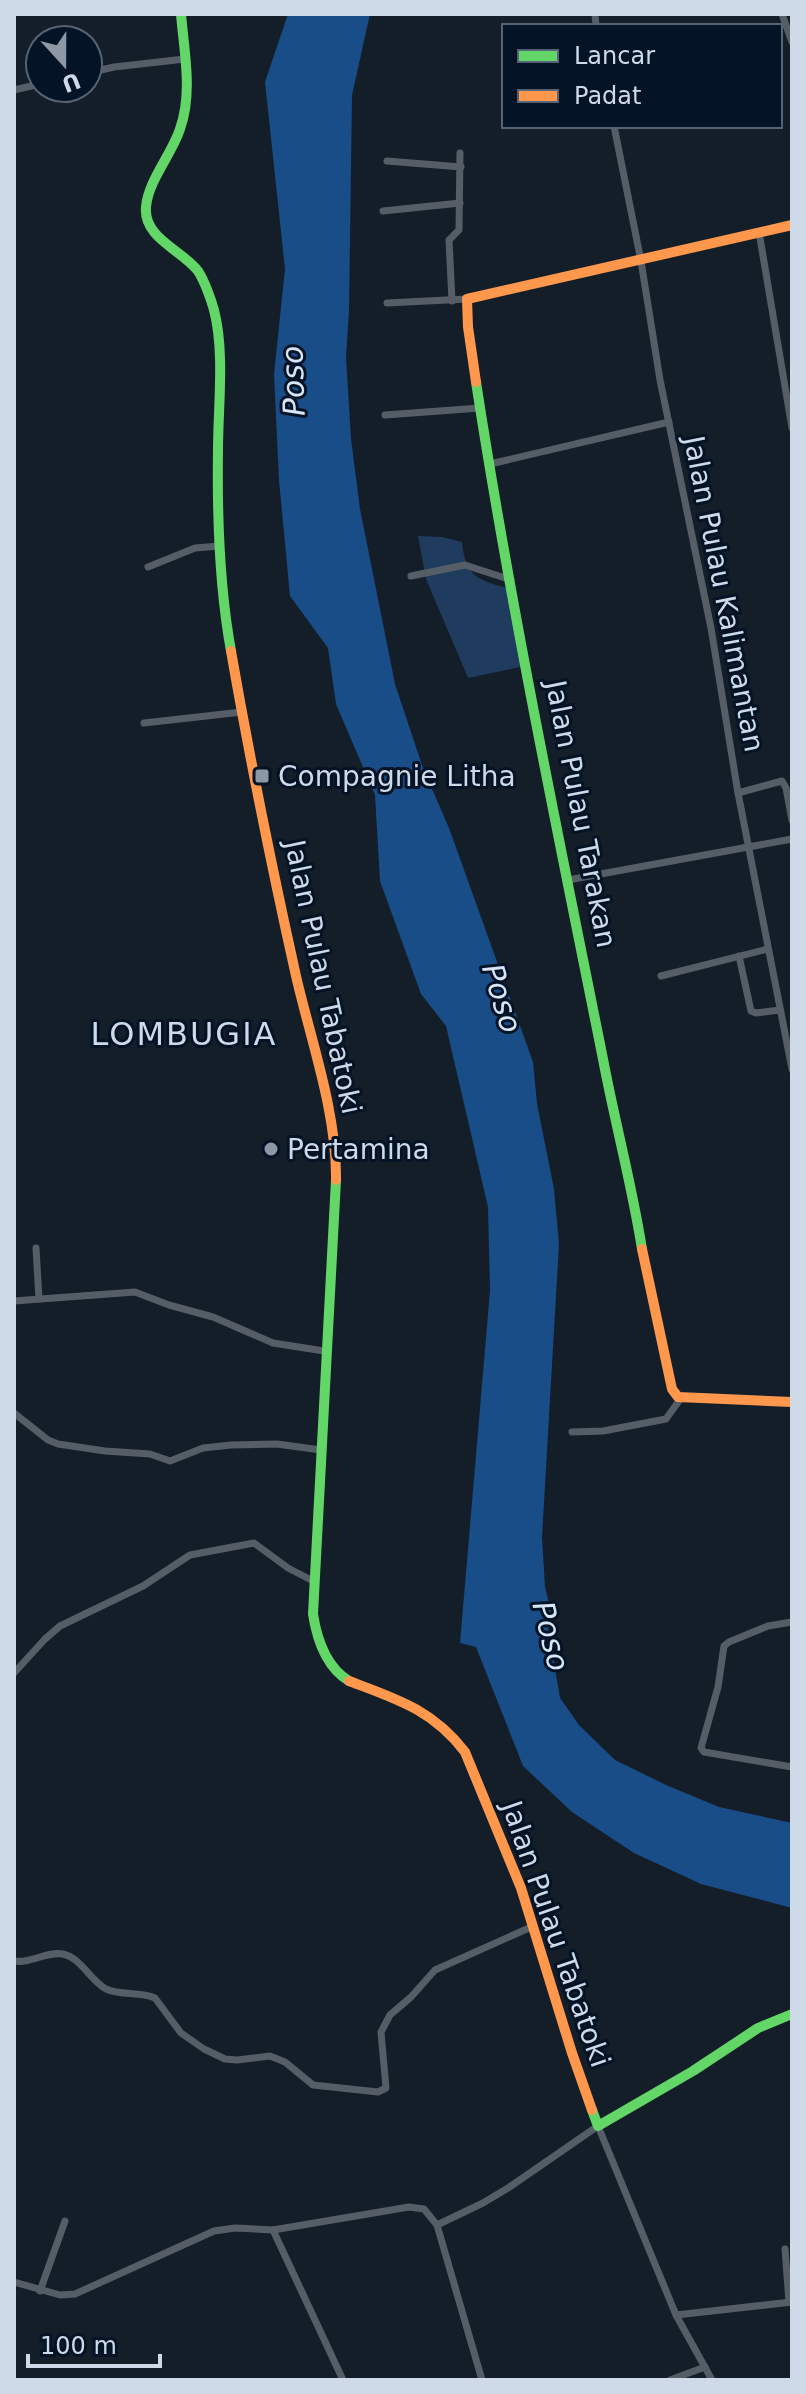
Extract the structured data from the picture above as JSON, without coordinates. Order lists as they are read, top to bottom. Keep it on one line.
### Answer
{"streets":{"main road":["Jalan Pulau Tarakan","Jalan Pulau Tabatoki"],"street":["Jalan Pulau Kalimantan"]},"districts":["LOMBUGIA"],"water":["Poso"],"places":{"transit":["Compagnie Litha"],"other":["Pertamina"]},"legend":["Lancar","Padat"],"scale_bar":"100 m","north":"bottom"}
